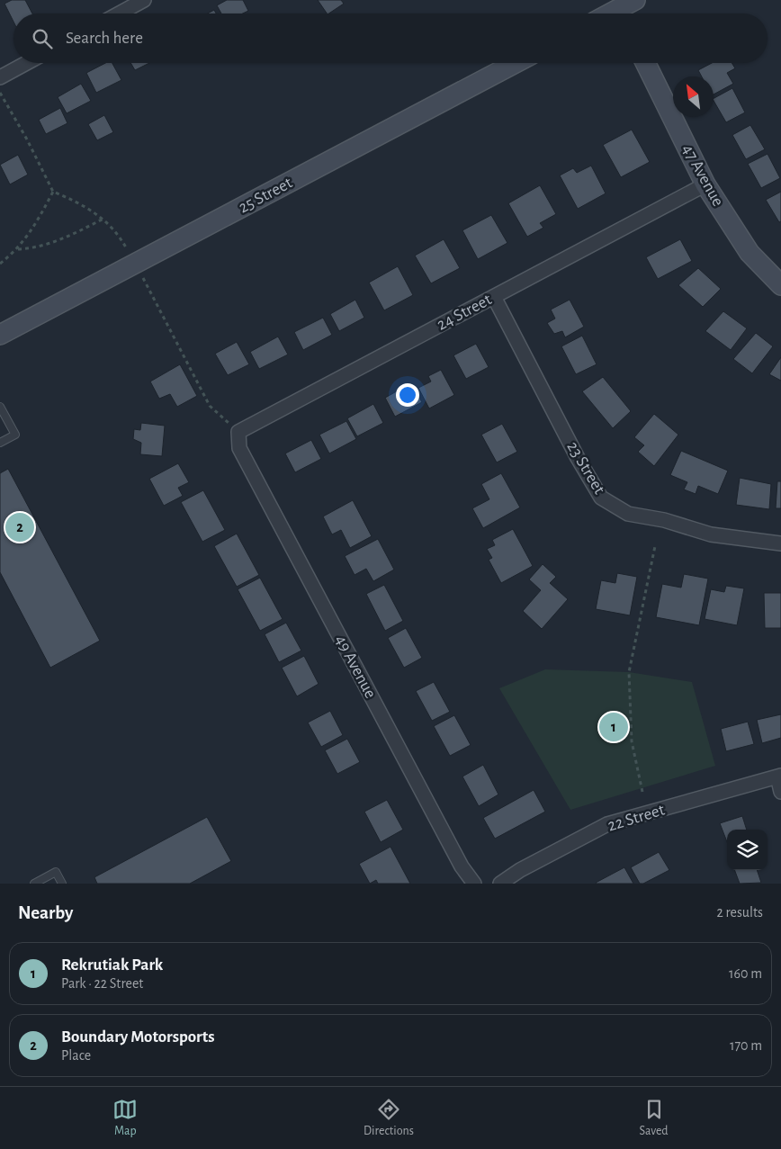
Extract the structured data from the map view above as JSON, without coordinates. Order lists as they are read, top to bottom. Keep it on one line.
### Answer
{"streets":{"main road":["47 Avenue","25 Street"],"street":["24 Street","23 Street","49 Avenue","22 Street"]},"crossings":[["47 Avenue","24 Street"],["24 Street","23 Street"],["24 Street","49 Avenue"]],"north":"top left","page":{"search":"Search here","pins":["2","1"],"heading":["Nearby","2 results"],"list":[{"mark":"1","name":"Rekrutiak Park","note":"Park · 22 Street","value":"160 m"},{"mark":"2","name":"Boundary Motorsports","note":"Place","value":"170 m"}],"nav":["Map","Directions","Saved"]}}
